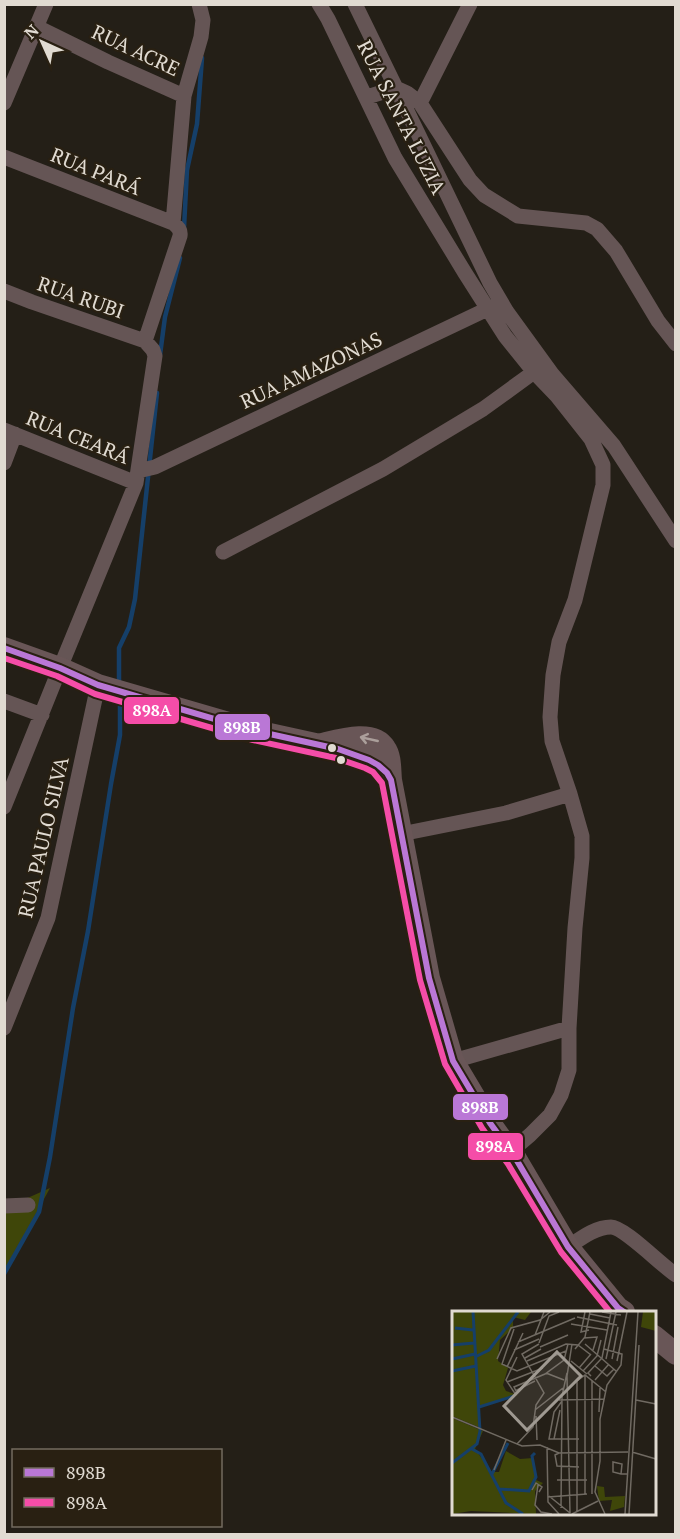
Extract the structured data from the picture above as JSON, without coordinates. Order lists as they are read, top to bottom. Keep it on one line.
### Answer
{"streets":{"street":["RUA ACRE","RUA SANTA LUZIA","RUA PARÁ","RUA RUBI","RUA AMAZONAS","RUA CEARÁ","RUA PAULO SILVA"]},"crossings":[["RUA SANTA LUZIA","RUA AMAZONAS"],["RUA AMAZONAS","RUA CEARÁ"]],"lines":["transit line 898B","transit line 898A"],"legend":["898B","898A"],"north":"top left"}
